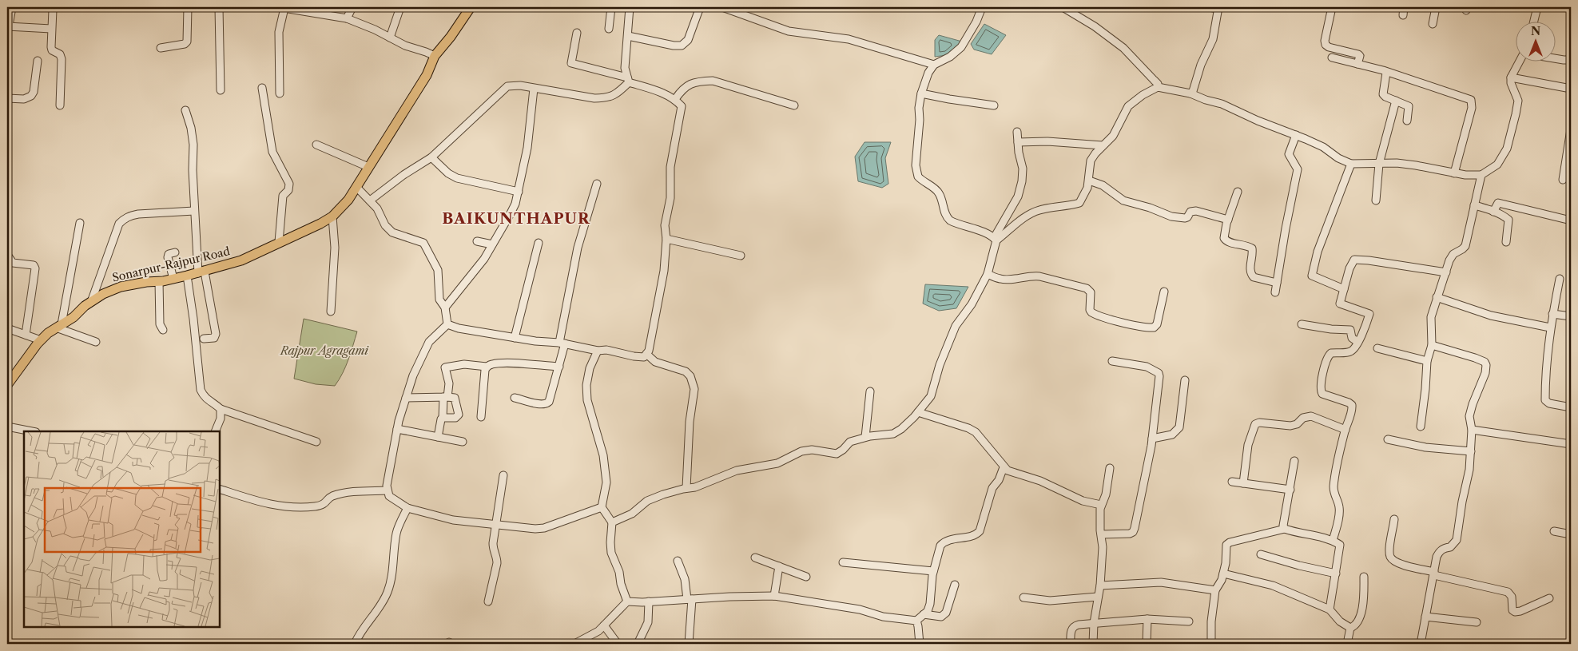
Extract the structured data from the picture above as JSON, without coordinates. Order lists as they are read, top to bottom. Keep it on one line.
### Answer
{"streets":{"main road":["Sonarpur-Rajpur Road"]},"districts":["BAIKUNTHAPUR"],"parks":["Rajpur Agragami"],"north":"top"}
